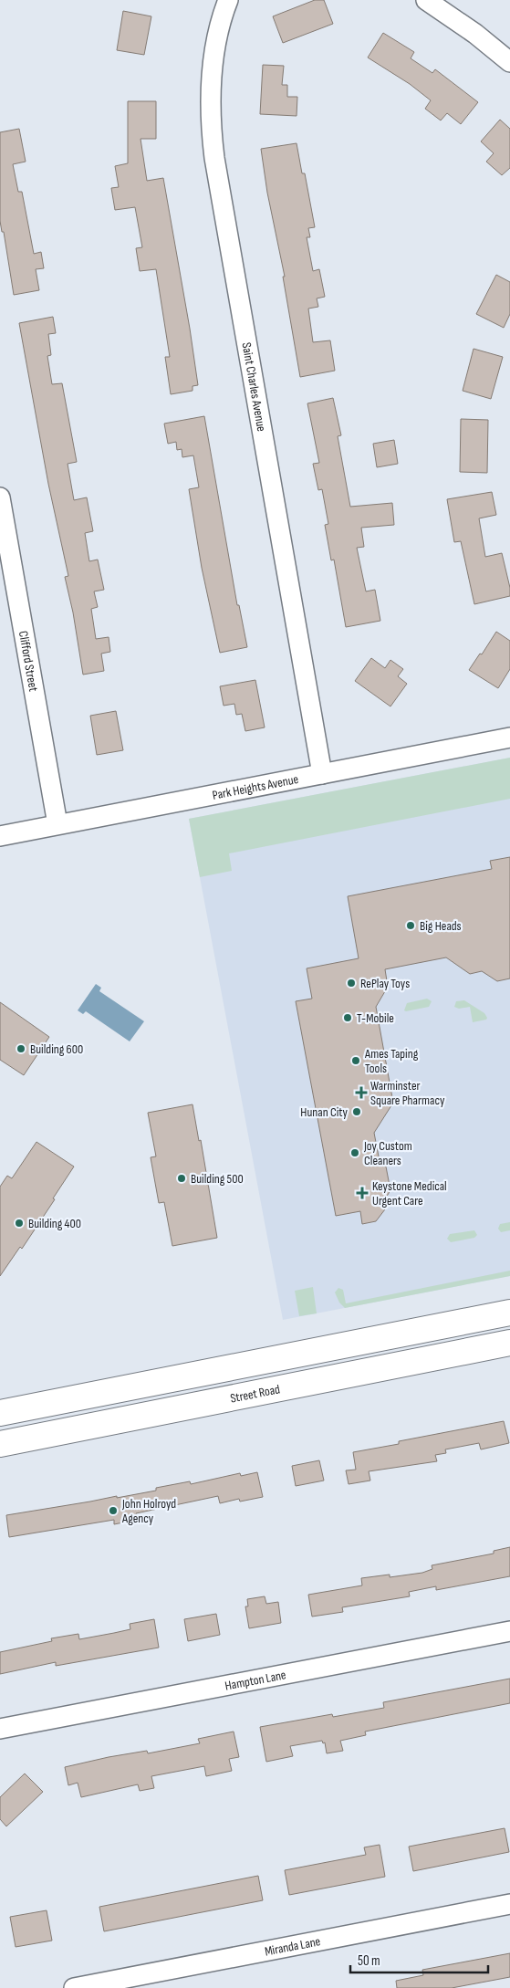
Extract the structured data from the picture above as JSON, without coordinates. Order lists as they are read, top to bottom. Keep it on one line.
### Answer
{"streets":{"main road":["Street Road"],"street":["Saint Charles Avenue","Clifford Street","Park Heights Avenue","Hampton Lane","Miranda Lane"]},"crossings":[["Saint Charles Avenue","Park Heights Avenue"],["Clifford Street","Park Heights Avenue"]],"places":{"other":["Big Heads","RePlay Toys","T-Mobile","Building 600","Ames Taping Tools","Hunan City","Joy Custom Cleaners","Building 500","Building 400","John Holroyd Agency"],"health":["Warminster Square Pharmacy","Keystone Medical Urgent Care"]},"scale_bar":"50 m"}
